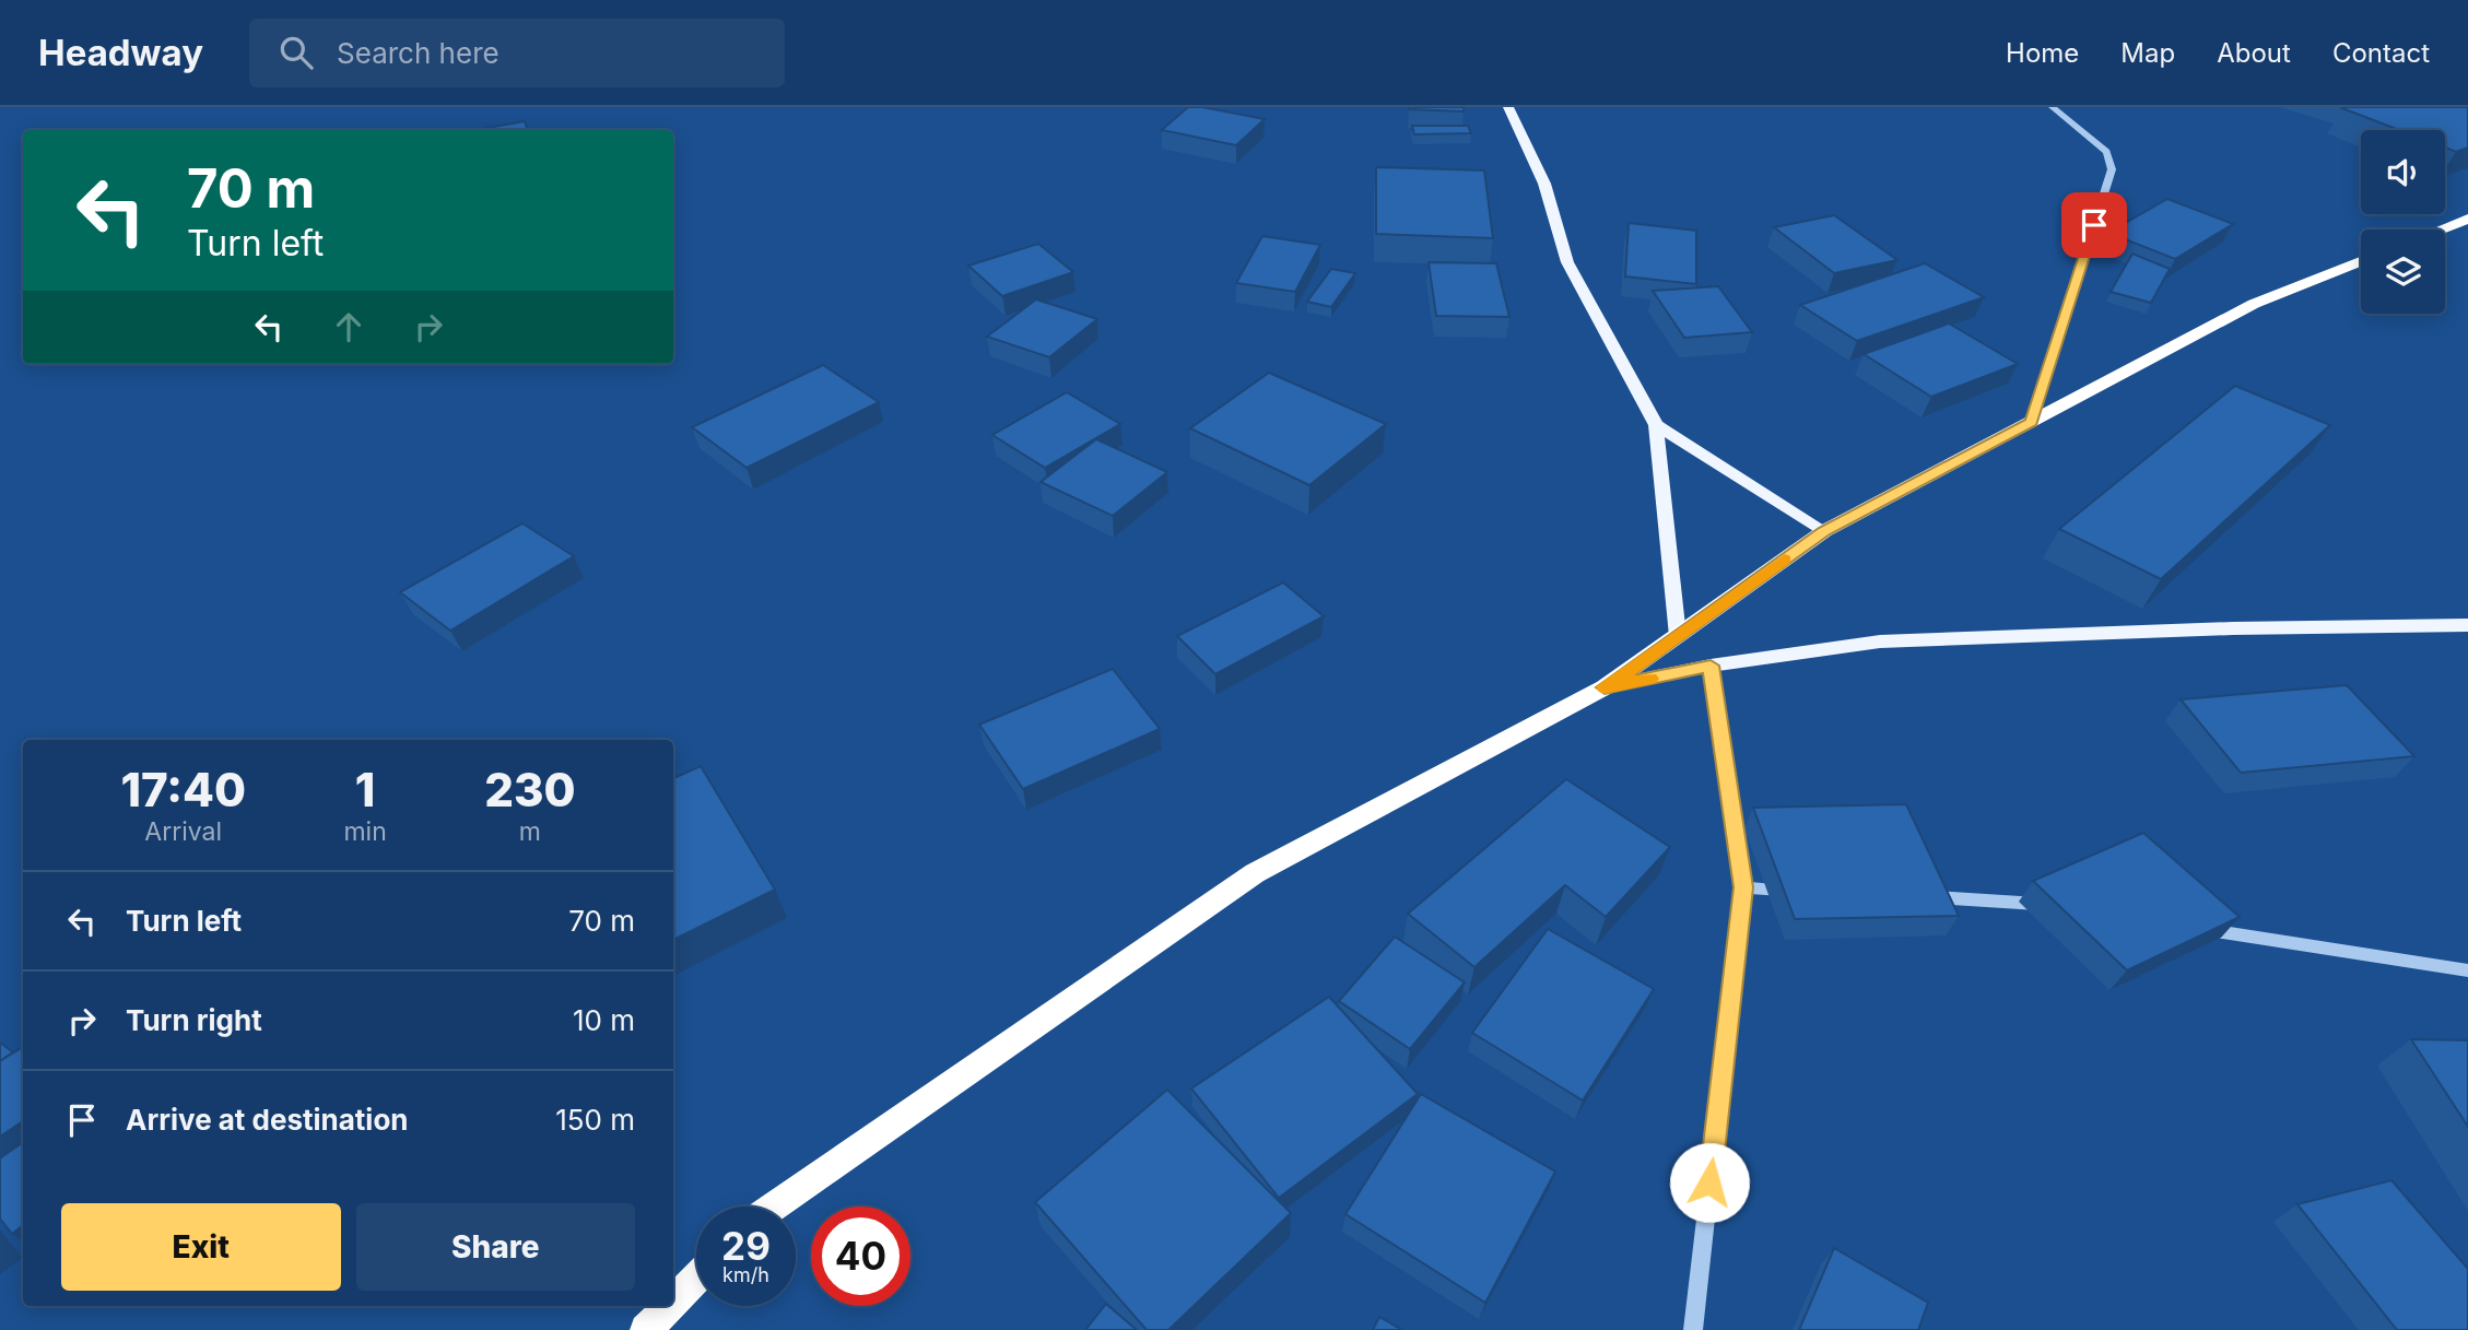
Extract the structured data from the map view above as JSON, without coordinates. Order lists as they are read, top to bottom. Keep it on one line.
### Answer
{"page":{"header":"Headway","search":"Search here","nav":["Home","Map","About","Contact"],"turn":["70 m","Turn left"],"eta":["17:40","Arrival","1","min","230","m"],"list":[{"name":"Turn left","value":"70 m"},{"name":"Turn right","value":"10 m"},{"name":"Arrive at destination","value":"150 m"}],"buttons":["Exit","Share"],"speed":"29 km/h","limit":"40"}}
